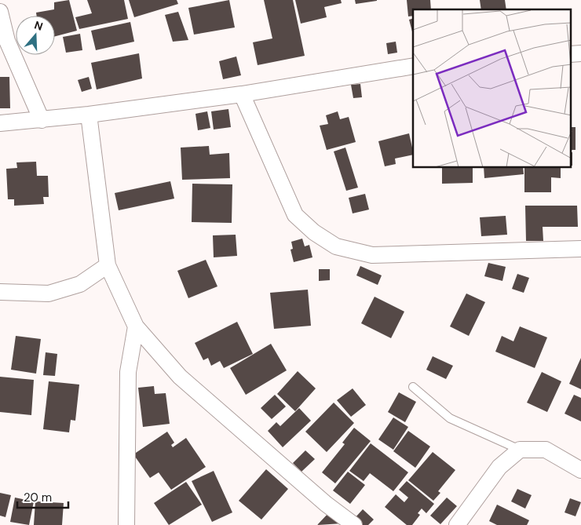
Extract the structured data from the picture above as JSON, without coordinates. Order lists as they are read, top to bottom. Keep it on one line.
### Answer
{"scale_bar":"20 m","north":"top"}
